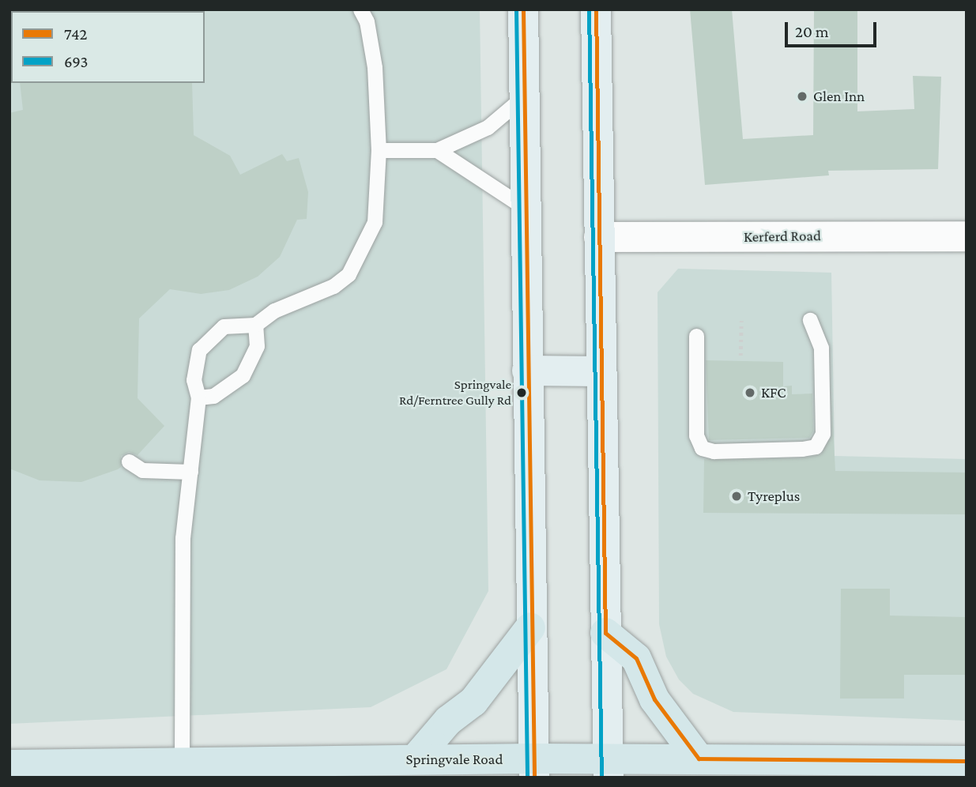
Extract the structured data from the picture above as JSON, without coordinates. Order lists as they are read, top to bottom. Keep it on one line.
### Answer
{"streets":{"highway":["Springvale Road"],"street":["Kerferd Road"]},"places":["Glen Inn","Springvale Rd/Ferntree Gully Rd","KFC","Tyreplus"],"lines":["transit line 742","transit line 693"],"legend":["742","693"],"scale_bar":"20 m"}
